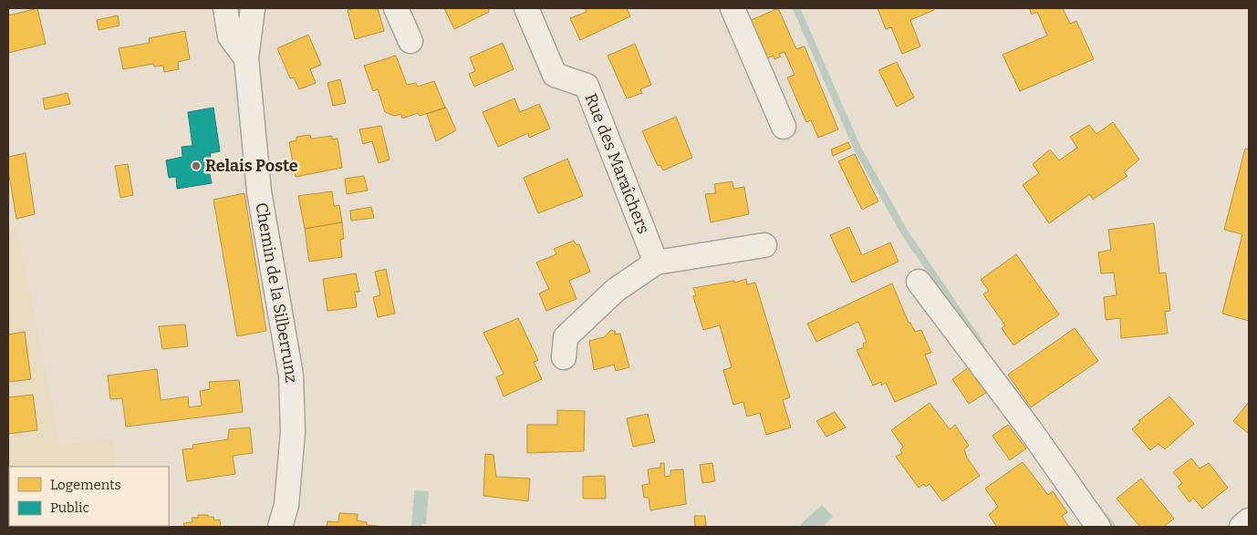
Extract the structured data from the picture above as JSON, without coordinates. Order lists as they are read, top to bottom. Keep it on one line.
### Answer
{"streets":{"street":["Rue des Maraîchers","Chemin de la Silberrunz"]},"places":["Relais Poste"],"legend":["Logements","Public"]}
